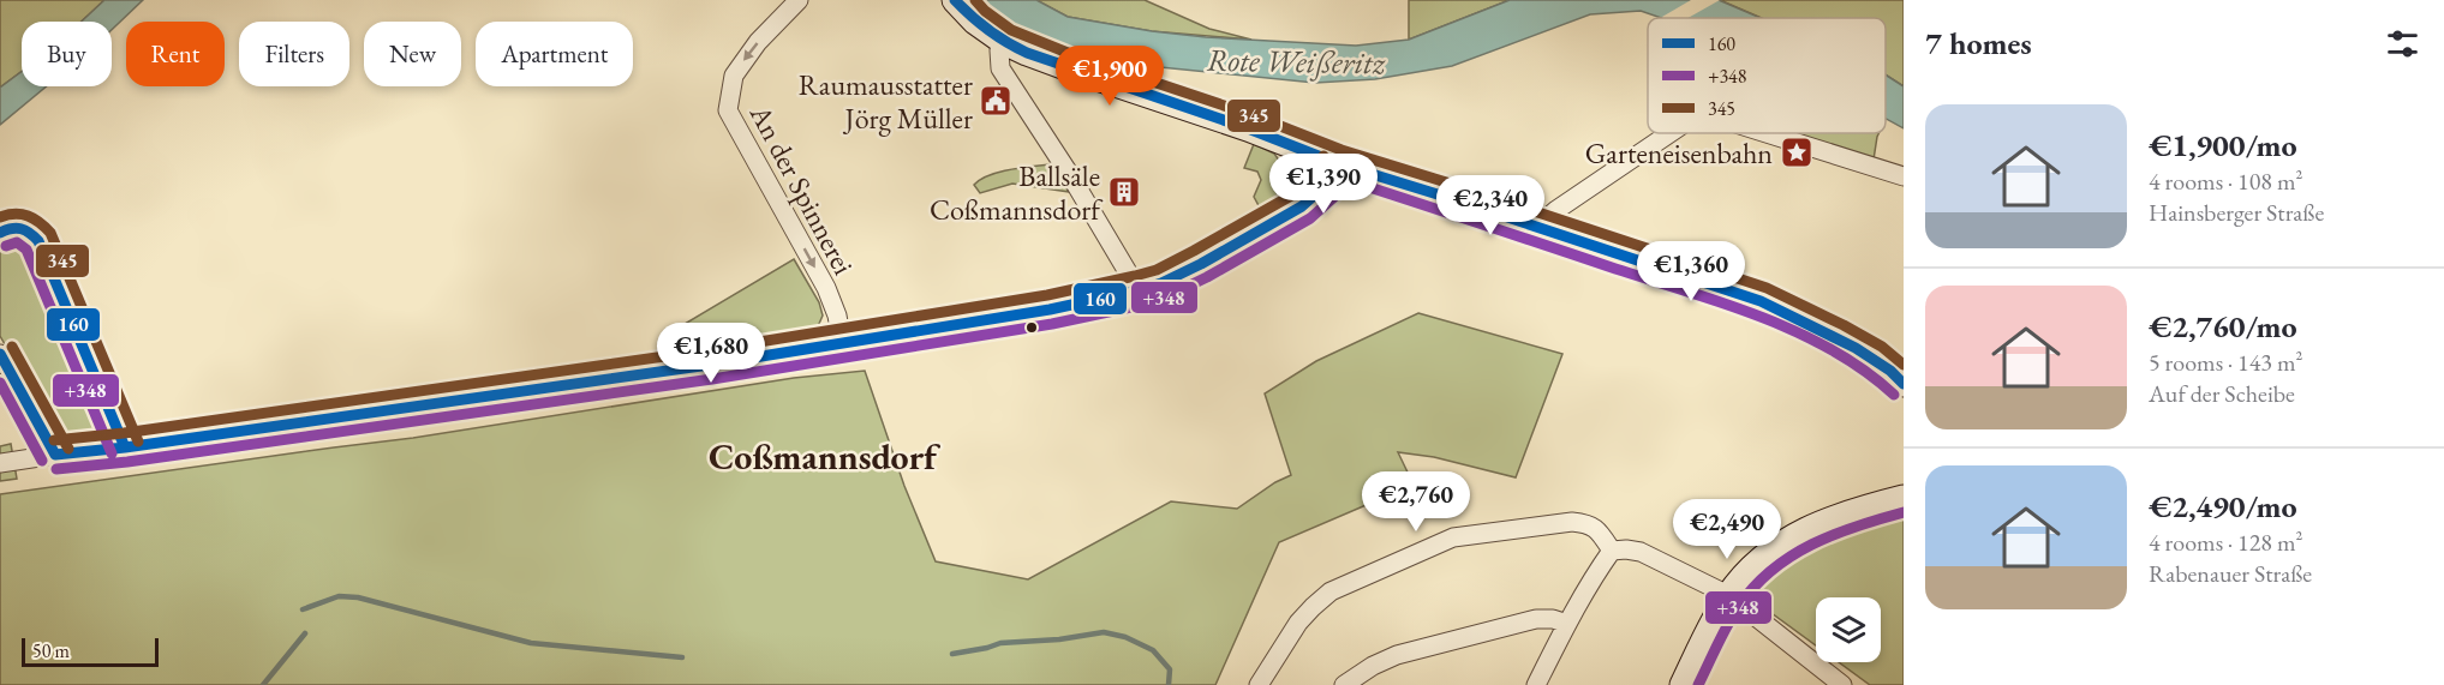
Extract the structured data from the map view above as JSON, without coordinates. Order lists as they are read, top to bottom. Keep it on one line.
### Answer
{"streets":{"street":["An der Spinnerei"]},"one_way":["An der Spinnerei"],"districts":["Coßmannsdorf"],"water":["Rote Weißeritz"],"places":{"public building":["Raumausstatter Jörg Müller"],"place":["Garteneisenbahn"],"building":["Ballsäle Coßmannsdorf"]},"lines":["transit line 160","transit line 345","transit line +348"],"legend":["160","+348","345"],"scale_bar":"50 m","page":{"heading":"7 homes","chip":["Buy","Rent","Filters","New","Apartment"],"price":["€1,900","€1,390","€2,340","€1,360","€1,680","€2,760","€2,490"],"list":[{"name":"€1,900/mo","note":"4 rooms · 108 m² · Hainsberger Straße"},{"name":"€2,760/mo","note":"5 rooms · 143 m² · Auf der Scheibe"},{"name":"€2,490/mo","note":"4 rooms · 128 m² · Rabenauer Straße"}],"scale":"50 m"}}
